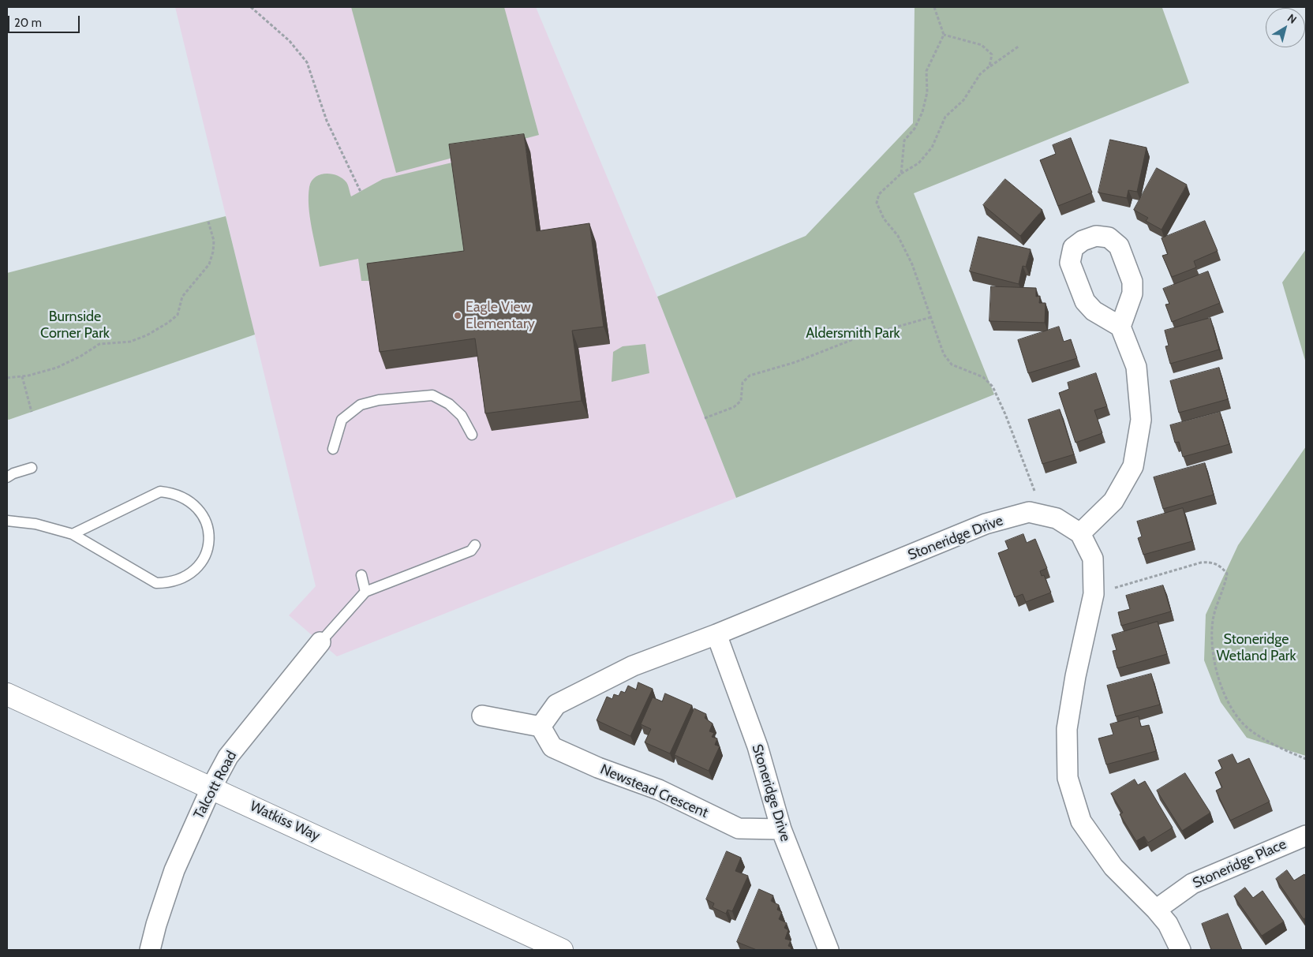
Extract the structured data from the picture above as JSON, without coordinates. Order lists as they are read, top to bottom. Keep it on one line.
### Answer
{"streets":{"street":["Stoneridge Drive","Talcott Road","Newstead Crescent","Watkiss Way","Stoneridge Place"]},"crossings":[["Stoneridge Drive","Newstead Crescent"],["Talcott Road","Watkiss Way"]],"parks":["Burnside Corner Park","Aldersmith Park","Stoneridge Wetland Park"],"places":["Eagle View Elementary"],"scale_bar":"20 m","north":"top right"}
